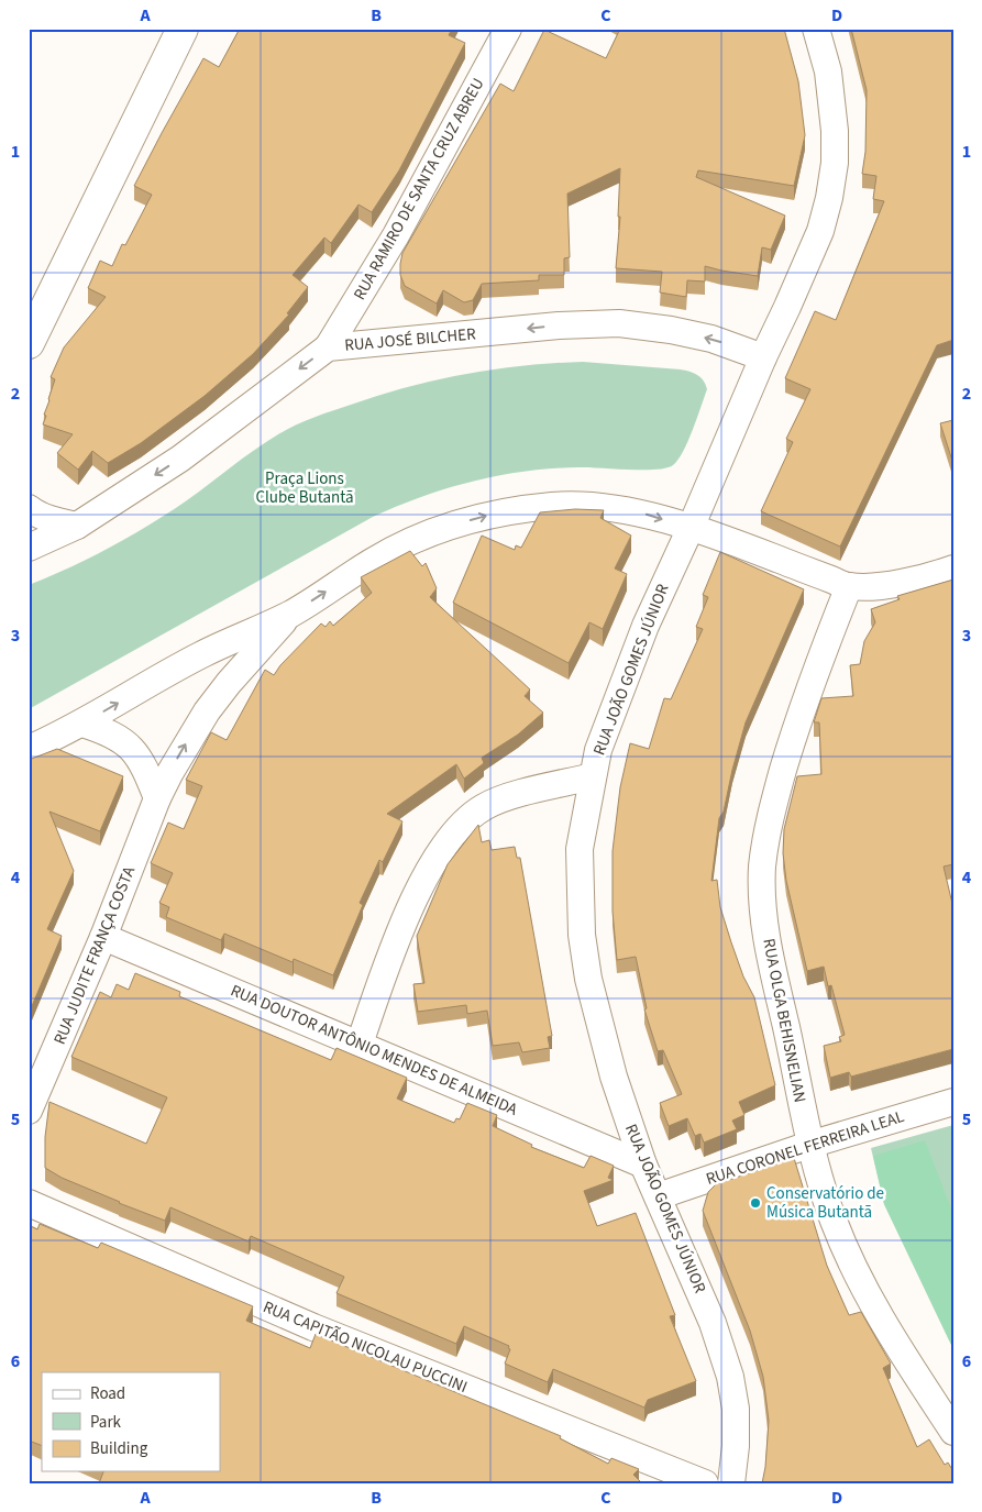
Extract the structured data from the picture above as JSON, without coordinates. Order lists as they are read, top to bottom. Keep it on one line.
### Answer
{"streets":{"street":["RUA RAMIRO DE SANTA CRUZ ABREU","RUA JOSÉ BILCHER","RUA JOÃO GOMES JÚNIOR","RUA JUDITE FRANÇA COSTA","RUA OLGA BEHISNELIAN","RUA DOUTOR ANTÔNIO MENDES DE ALMEIDA","RUA CORONEL FERREIRA LEAL","RUA CAPITÃO NICOLAU PUCCINI"]},"crossings":[["RUA RAMIRO DE SANTA CRUZ ABREU","RUA JOSÉ BILCHER"],["RUA JOSÉ BILCHER","RUA JOÃO GOMES JÚNIOR"],["RUA JOÃO GOMES JÚNIOR","RUA DOUTOR ANTÔNIO MENDES DE ALMEIDA"],["RUA JOÃO GOMES JÚNIOR","RUA CORONEL FERREIRA LEAL"],["RUA JUDITE FRANÇA COSTA","RUA DOUTOR ANTÔNIO MENDES DE ALMEIDA"],["RUA OLGA BEHISNELIAN","RUA CORONEL FERREIRA LEAL"]],"one_way":["RUA JUDITE FRANÇA COSTA"],"parks":["Praça Lions Clube Butantã"],"places":["Conservatório de Música Butantã"],"legend":["Road","Park","Building"],"grid":{"columns":["A","B","C","D"],"rows":["1","2","3","4","5","6"]}}
